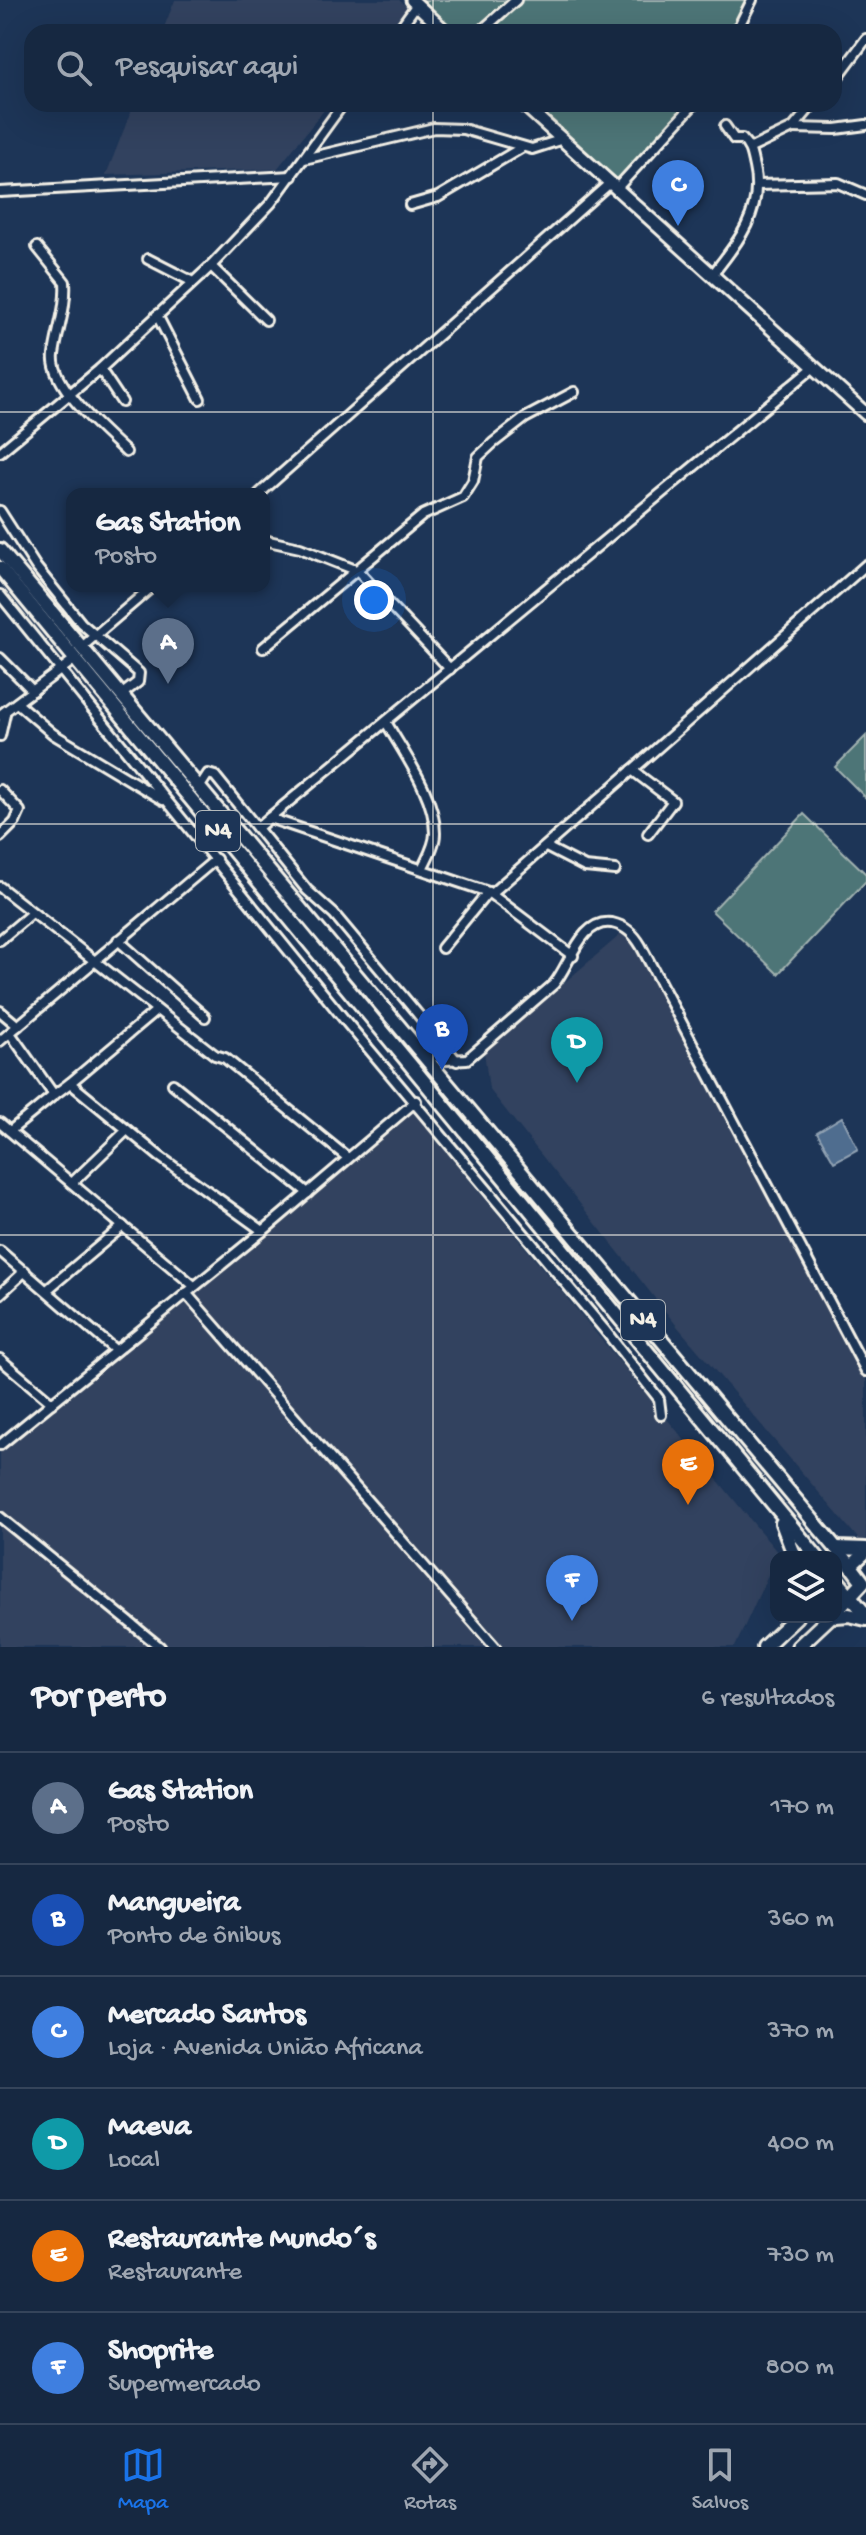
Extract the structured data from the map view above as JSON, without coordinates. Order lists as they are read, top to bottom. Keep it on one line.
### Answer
{"streets":{"main road":["N4"]},"page":{"search":"Pesquisar aqui","pins":["C","A","B","D","E","F"],"popup":["Gas Station","Posto"],"heading":["Por perto","6 resultados"],"list":[{"mark":"A","name":"Gas Station","note":"Posto","value":"170 m"},{"mark":"B","name":"Mangueira","note":"Ponto de ônibus","value":"360 m"},{"mark":"C","name":"Mercado Santos","note":"Loja · Avenida União Africana","value":"370 m"},{"mark":"D","name":"Maeva","note":"Local","value":"400 m"},{"mark":"E","name":"Restaurante Mundo´s","note":"Restaurante","value":"730 m"},{"mark":"F","name":"Shoprite","note":"Supermercado","value":"800 m"}],"nav":["Mapa","Rotas","Salvos"]}}
